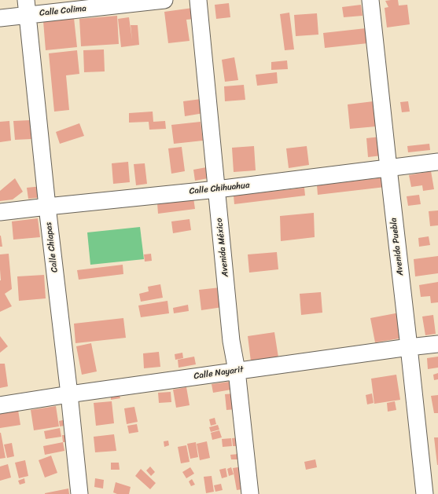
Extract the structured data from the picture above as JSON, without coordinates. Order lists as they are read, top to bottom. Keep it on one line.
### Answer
{"streets":{"street":["Calle Colima","Calle Chihuahua","Avenida Puebla","Calle Chiapas","Avenida México","Calle Nayarit"]},"crossings":[["Calle Colima","Calle Chiapas"],["Calle Chihuahua","Avenida Puebla"],["Calle Chihuahua","Calle Chiapas"],["Calle Chihuahua","Avenida México"],["Avenida Puebla","Calle Nayarit"],["Calle Chiapas","Calle Nayarit"],["Avenida México","Calle Nayarit"]]}
